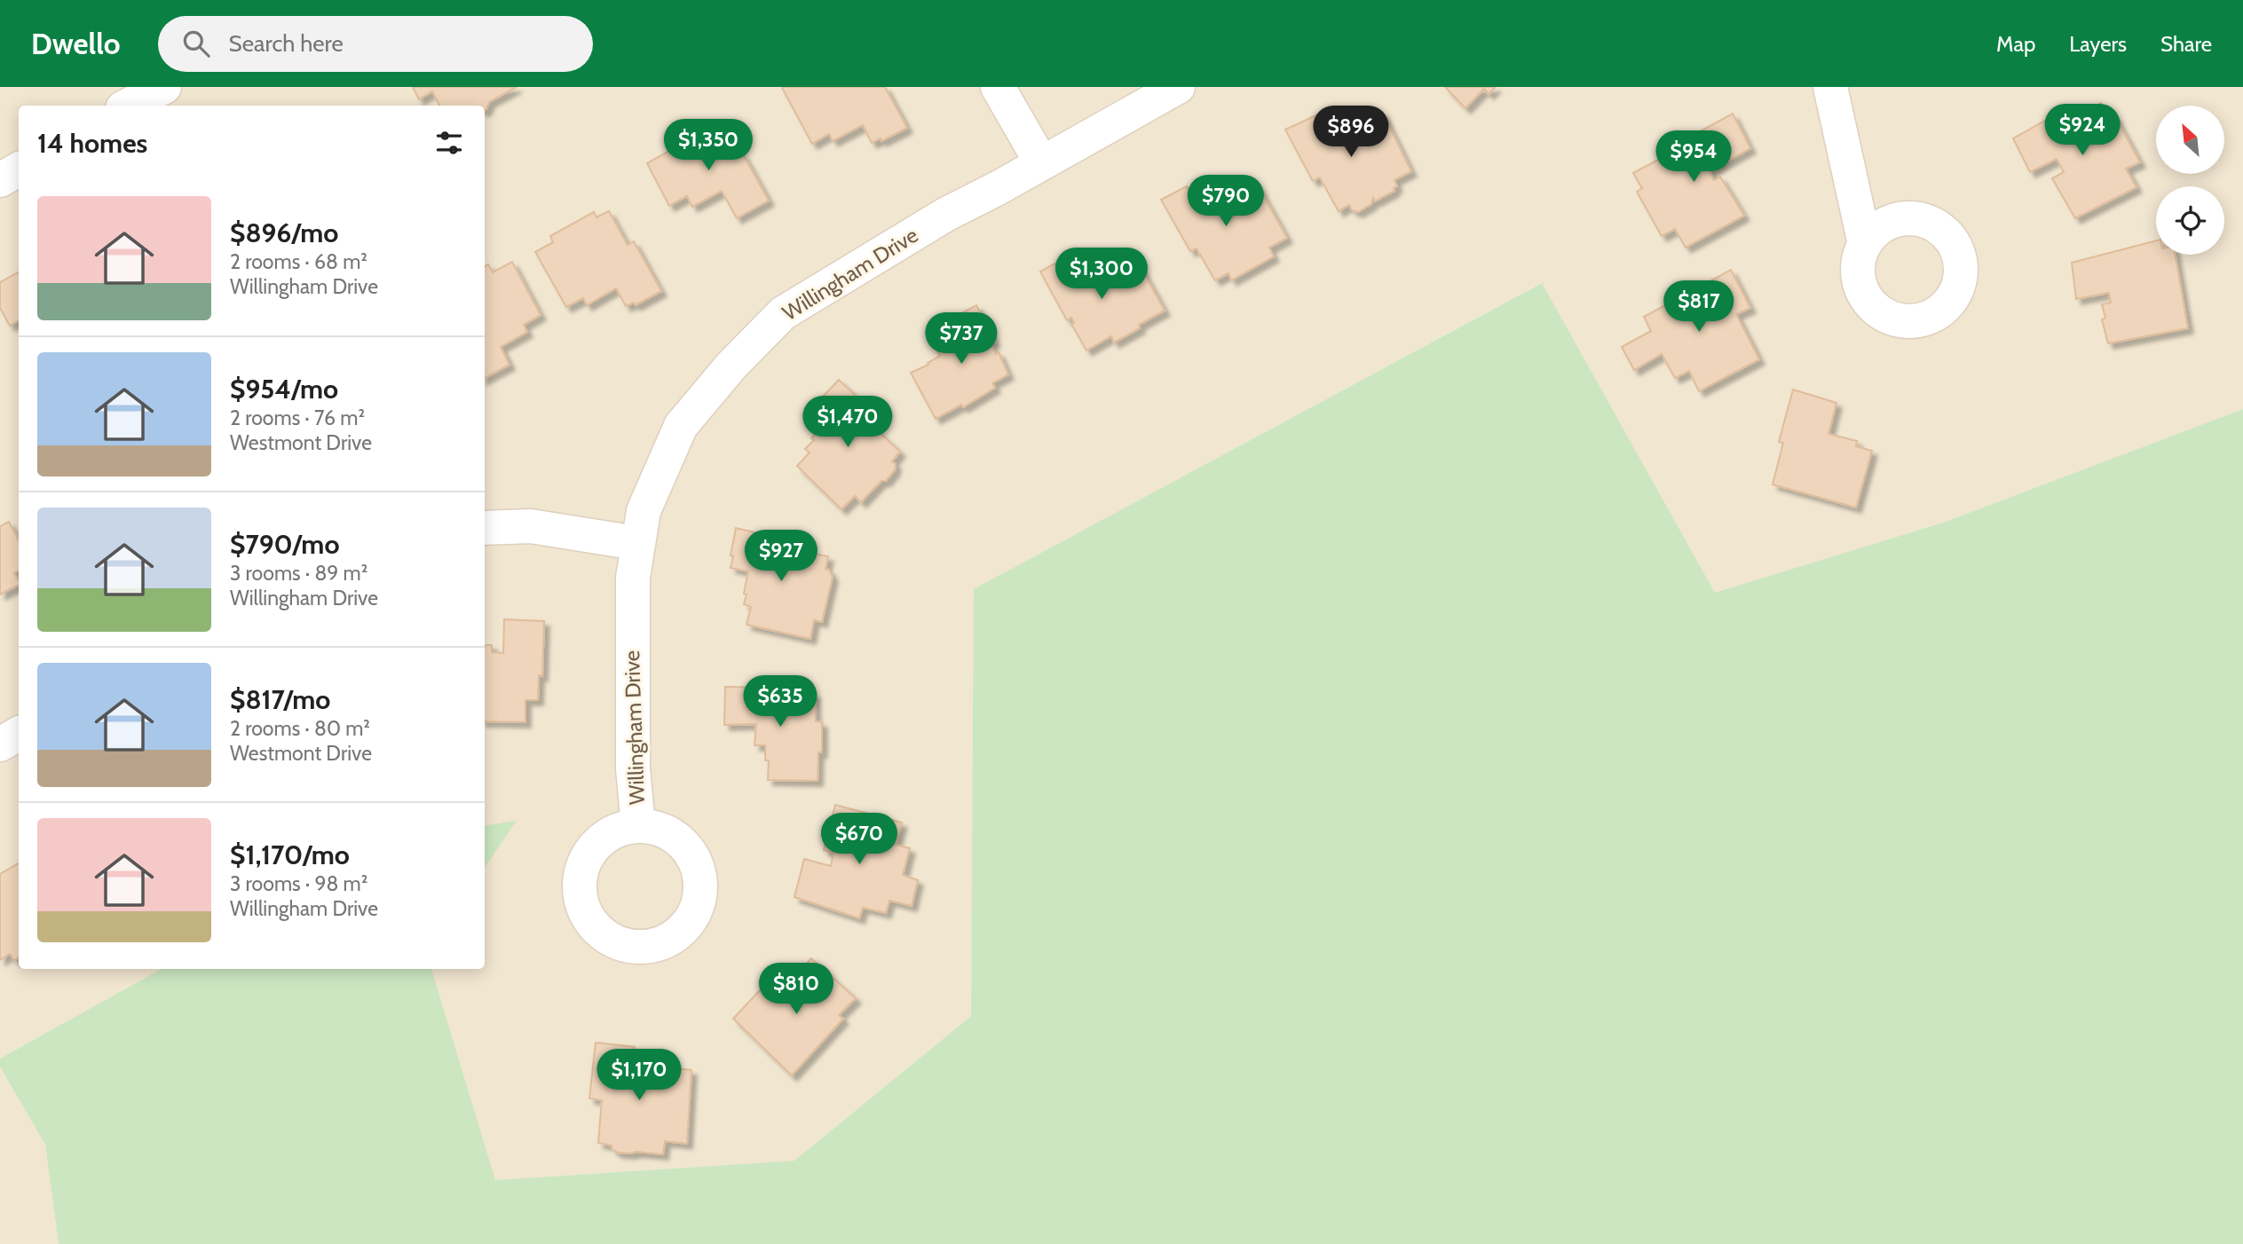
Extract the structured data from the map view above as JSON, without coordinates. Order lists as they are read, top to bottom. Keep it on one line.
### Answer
{"streets":{"street":["Willingham Drive"]},"north":"top left","page":{"header":"Dwello","search":"Search here","nav":["Map","Layers","Share"],"price":["$924","$896","$1,350","$954","$790","$1,300","$817","$737","$1,470","$927","$635","$670","$810","$1,170"],"heading":"14 homes","list":[{"name":"$896/mo","note":"2 rooms · 68 m² · Willingham Drive"},{"name":"$954/mo","note":"2 rooms · 76 m² · Westmont Drive"},{"name":"$790/mo","note":"3 rooms · 89 m² · Willingham Drive"},{"name":"$817/mo","note":"2 rooms · 80 m² · Westmont Drive"},{"name":"$1,170/mo","note":"3 rooms · 98 m² · Willingham Drive"}]}}
